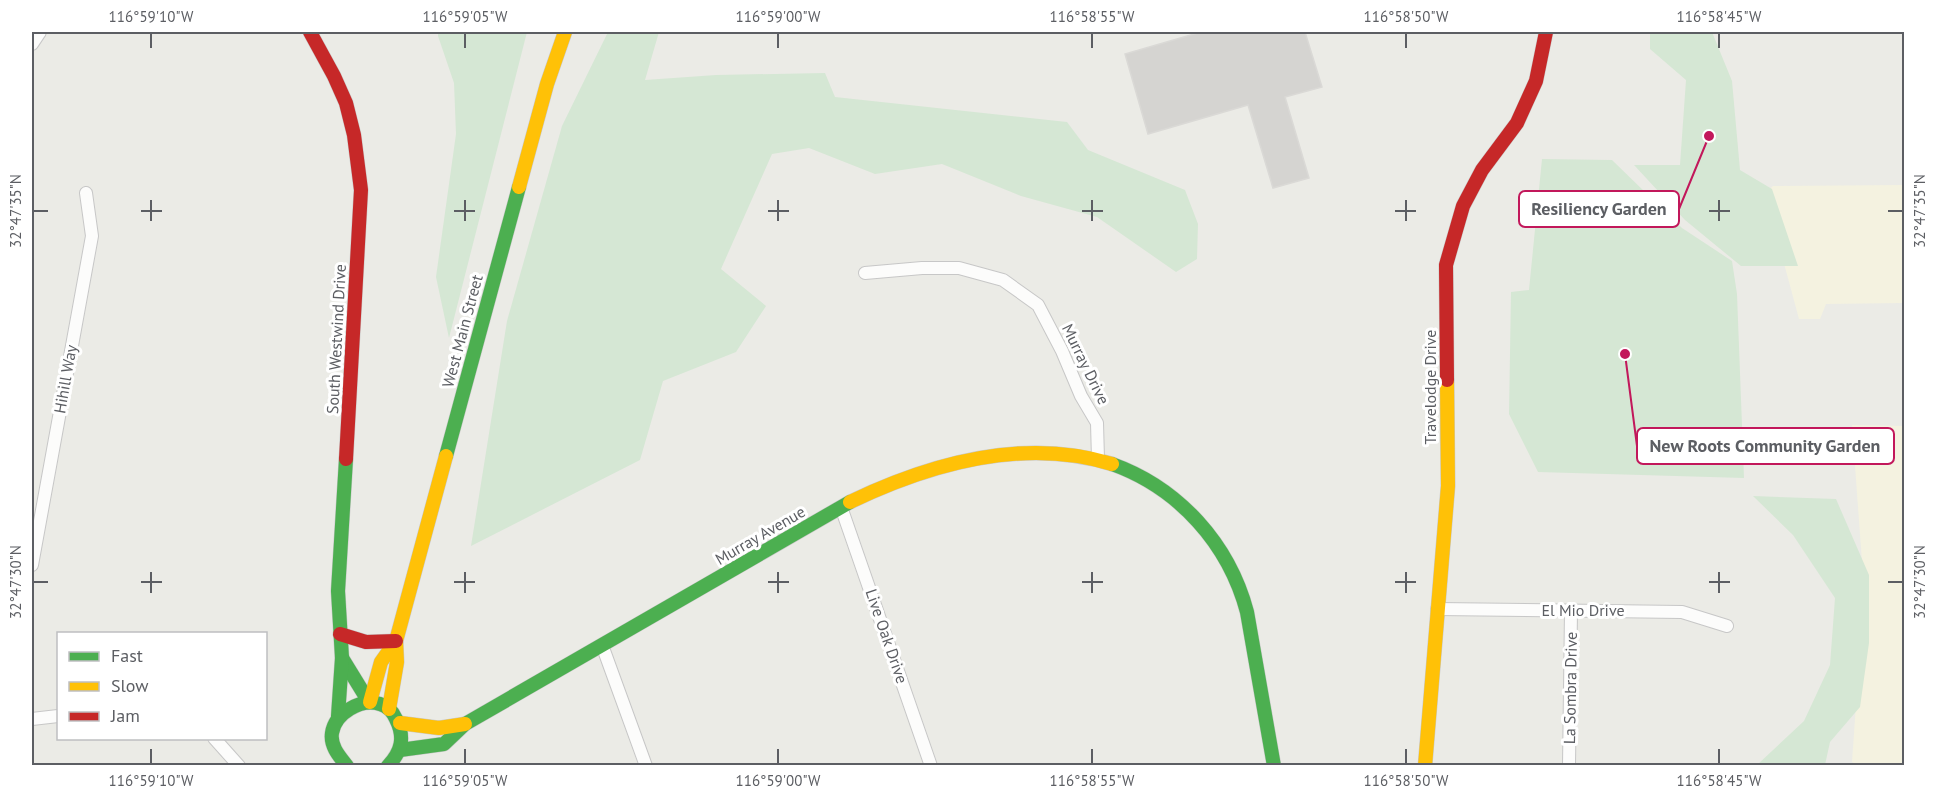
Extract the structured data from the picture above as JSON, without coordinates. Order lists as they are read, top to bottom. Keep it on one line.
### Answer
{"streets":{"street":["West Main Street","South Westwind Drive","Murray Drive","Hihill Way","Travelodge Drive","Murray Avenue","El Mio Drive","Live Oak Drive","La Sombra Drive"]},"crossings":[["West Main Street","South Westwind Drive"],["Murray Drive","Murray Avenue"],["Travelodge Drive","El Mio Drive"],["Murray Avenue","Live Oak Drive"],["El Mio Drive","La Sombra Drive"]],"places":["Resiliency Garden","New Roots Community Garden"],"legend":["Fast","Slow","Jam"],"coordinates":["116°59'10\"W","116°59'05\"W","116°59'00\"W","116°58'55\"W","116°58'50\"W","116°58'45\"W","32°47'35\"N","32°47'30\"N"]}
